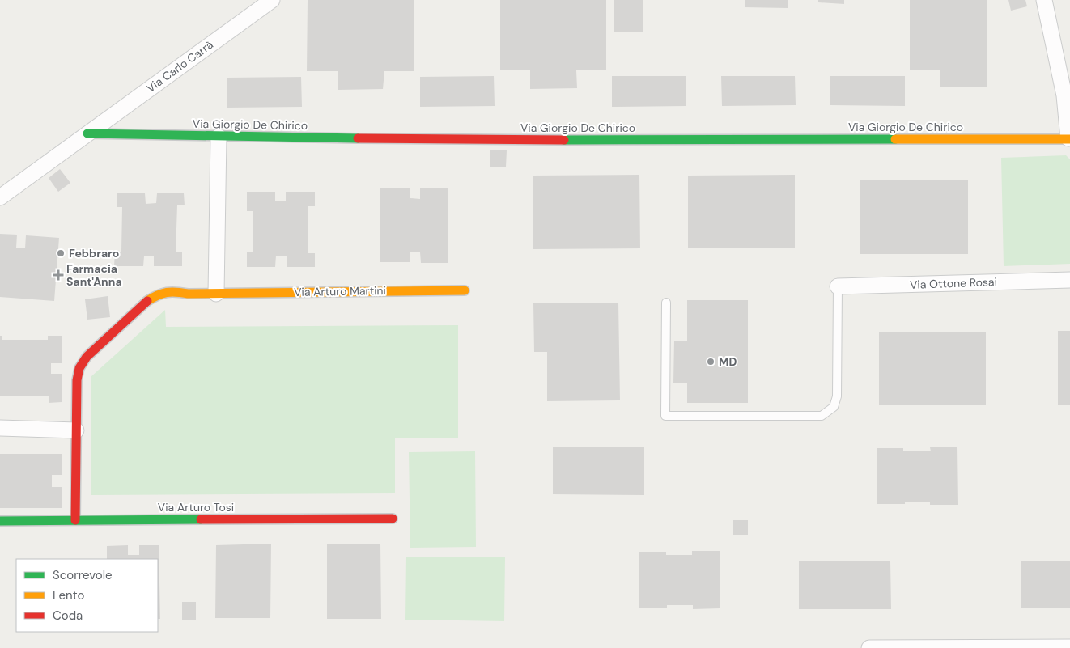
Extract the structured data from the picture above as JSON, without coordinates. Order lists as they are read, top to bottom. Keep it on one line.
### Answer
{"streets":{"street":["Via Carlo Carrà","Via Giorgio De Chirico","Via Ottone Rosai","Via Arturo Martini","Via Arturo Tosi"]},"crossings":[["Via Carlo Carrà","Via Giorgio De Chirico"],["Via Arturo Martini","Via Arturo Tosi"]],"places":{"other":["Febbraro","MD"],"health":["Farmacia Sant'Anna"]},"legend":["Scorrevole","Lento","Coda"]}
